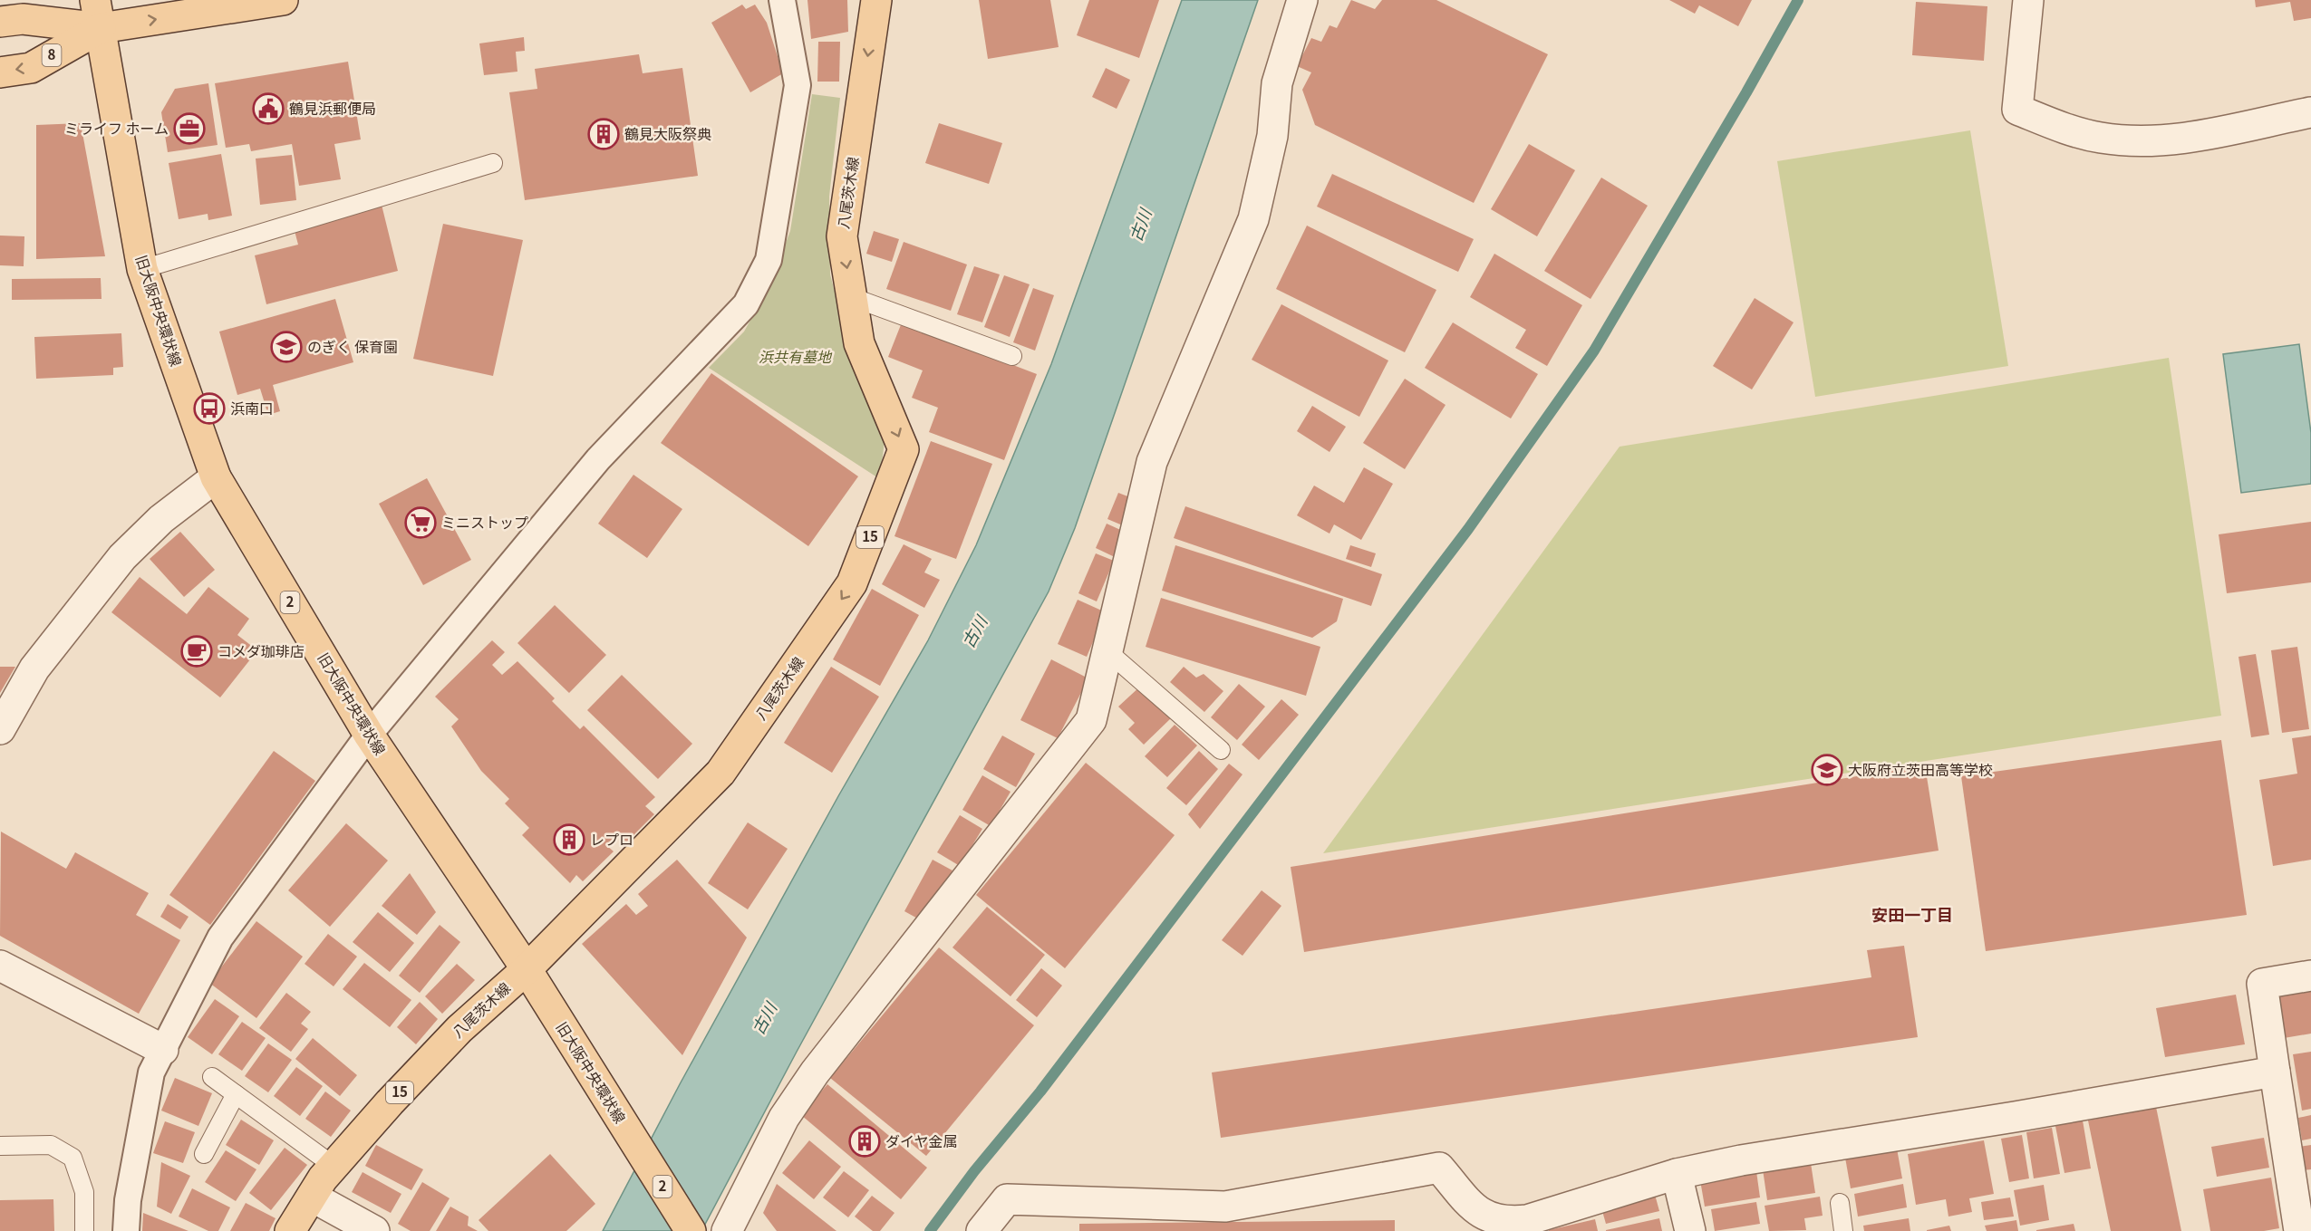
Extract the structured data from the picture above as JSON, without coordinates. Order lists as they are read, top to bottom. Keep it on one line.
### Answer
{"streets":{"main road":["8","八尾茨木線","旧大阪中央環状線","15","2"]},"crossings":[["8","旧大阪中央環状線"],["八尾茨木線","旧大阪中央環状線"]],"one_way":["八尾茨木線"],"districts":["安田一丁目"],"water":["古川"],"parks":["浜共有墓地"],"places":{"public building":["鶴見浜郵便局"],"office":["ミライフ ホーム"],"building":["鶴見大阪祭典","レプロ","ダイヤ金属"],"school or university":["のぎく 保育園","大阪府立茨田高等学校"],"bus stop":["浜南口"],"supermarket":["ミニストップ"],"cafe":["コメダ珈琲店"]}}
